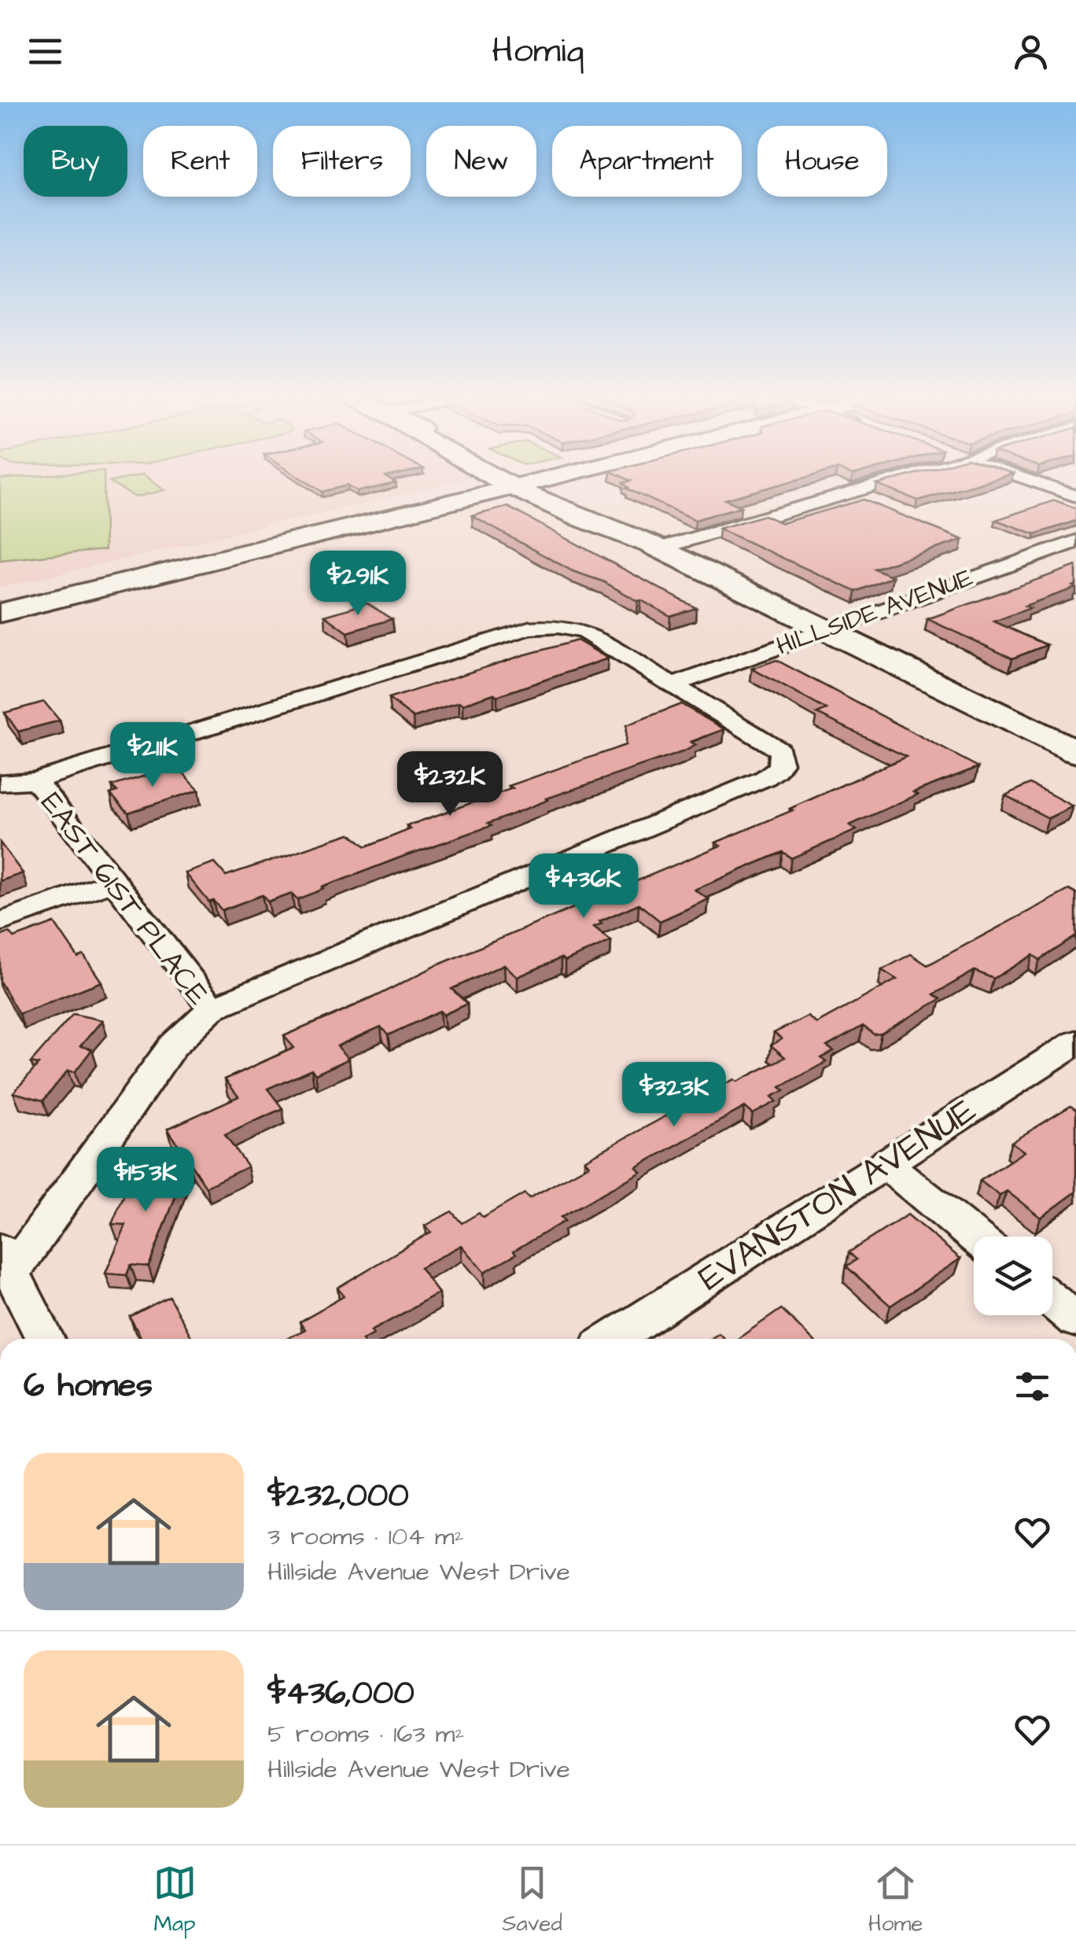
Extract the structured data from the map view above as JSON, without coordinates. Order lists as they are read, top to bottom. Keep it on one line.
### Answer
{"streets":{"street":["HILLSIDE AVENUE","EAST 61ST PLACE","EVANSTON AVENUE"]},"page":{"header":"Homiq","chip":["Buy","Rent","Filters","New","Apartment","House"],"price":["$291K","$211K","$232K","$436K","$323K","$153K"],"heading":"6 homes","list":[{"name":"$232,000","note":"3 rooms · 104 m² · Hillside Avenue West Drive"},{"name":"$436,000","note":"5 rooms · 163 m² · Hillside Avenue West Drive"}],"tabs":["Map","Saved","Home"]}}
